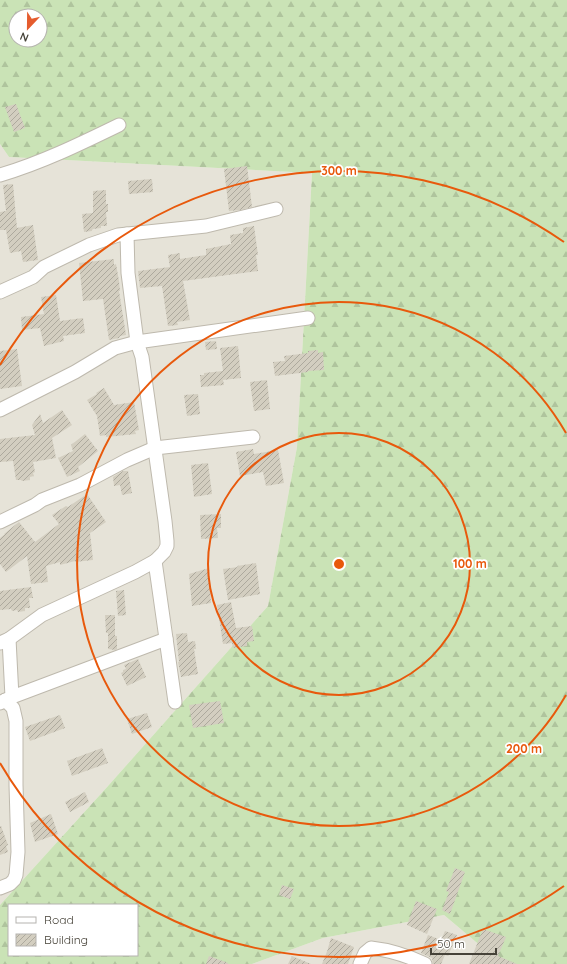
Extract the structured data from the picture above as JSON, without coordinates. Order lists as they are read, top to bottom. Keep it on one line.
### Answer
{"legend":["Road","Building"],"scale_bar":"50 m","north":"bottom","rings":["300 m","100 m","200 m"]}
